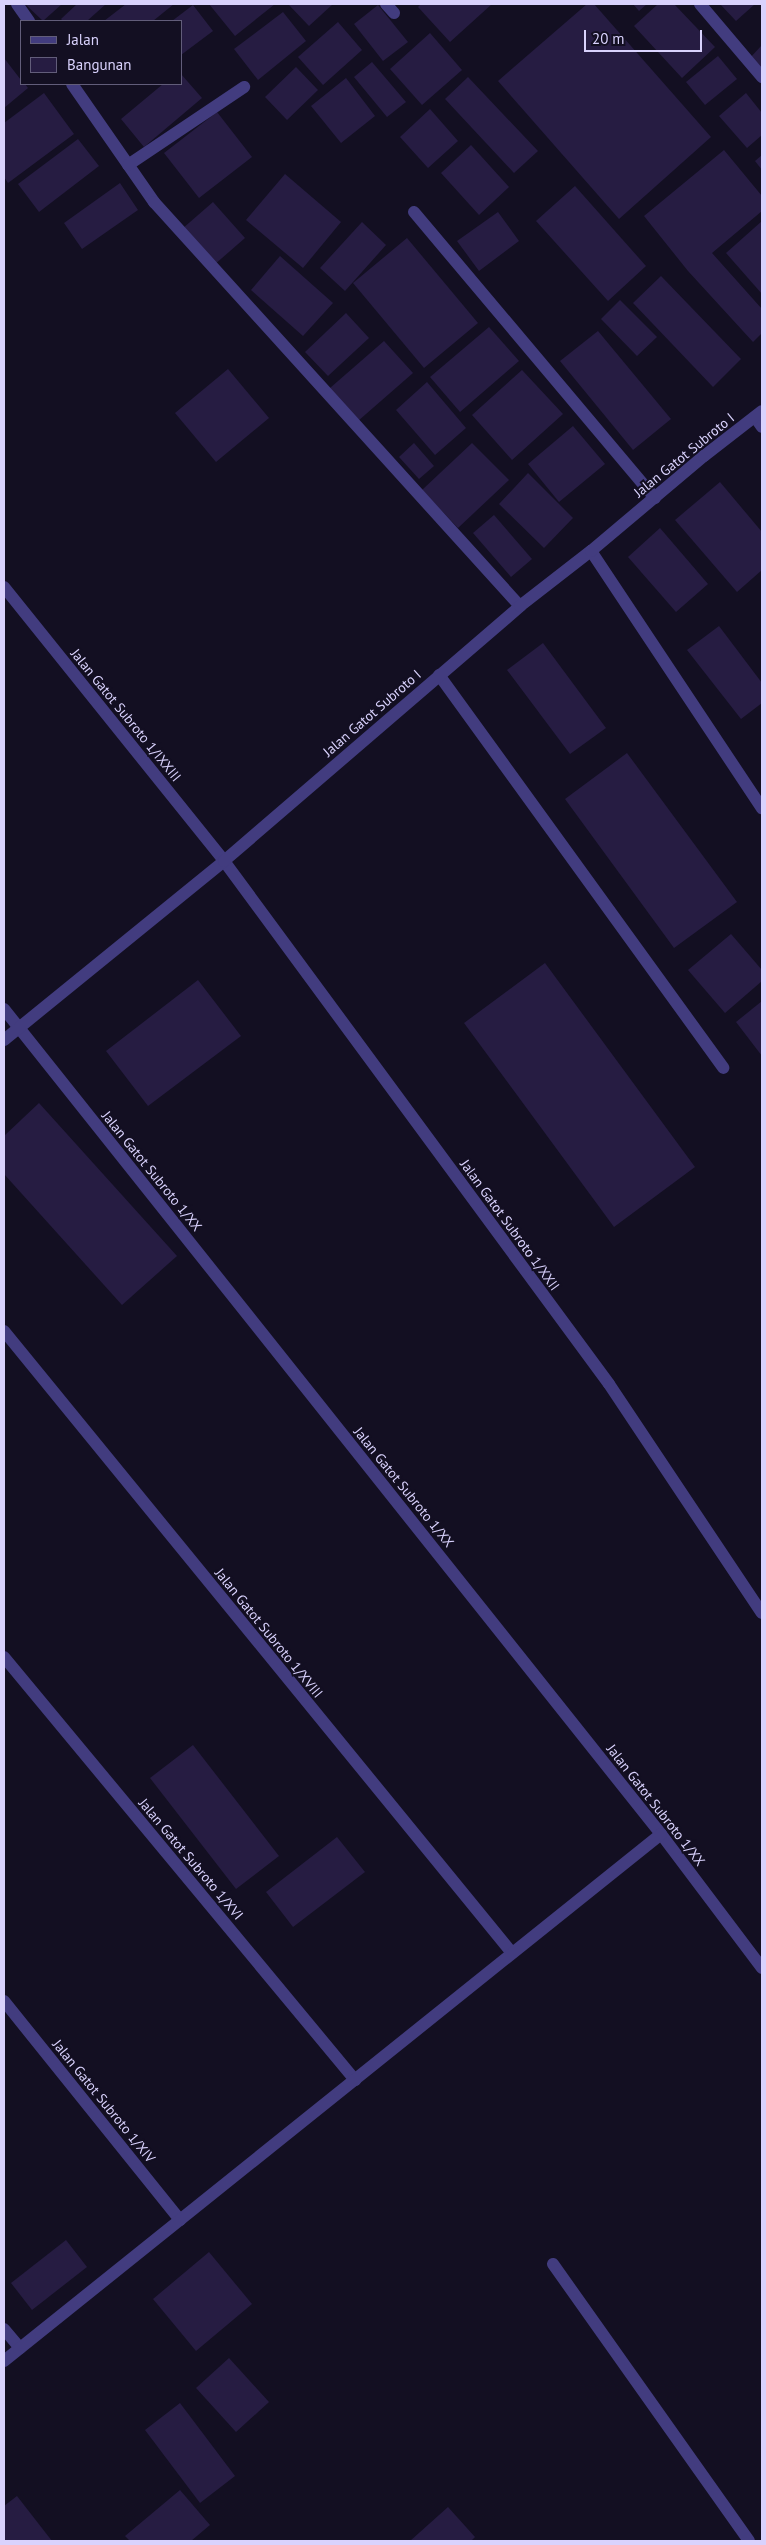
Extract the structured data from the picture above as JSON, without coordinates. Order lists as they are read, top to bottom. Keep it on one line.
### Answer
{"streets":{"street":["Jalan Gatot Subroto I","Jalan Gatot Subroto 1/IXXIII","Jalan Gatot Subroto 1/XX","Jalan Gatot Subroto 1/XXII","Jalan Gatot Subroto 1/XVIII","Jalan Gatot Subroto 1/XVI","Jalan Gatot Subroto 1/XIV"]},"crossings":[["Jalan Gatot Subroto I","Jalan Gatot Subroto 1/IXXIII"],["Jalan Gatot Subroto I","Jalan Gatot Subroto 1/XX"],["Jalan Gatot Subroto I","Jalan Gatot Subroto 1/XXII"],["Jalan Gatot Subroto 1/IXXIII","Jalan Gatot Subroto 1/XXII"]],"legend":["Jalan","Bangunan"],"scale_bar":"20 m"}
